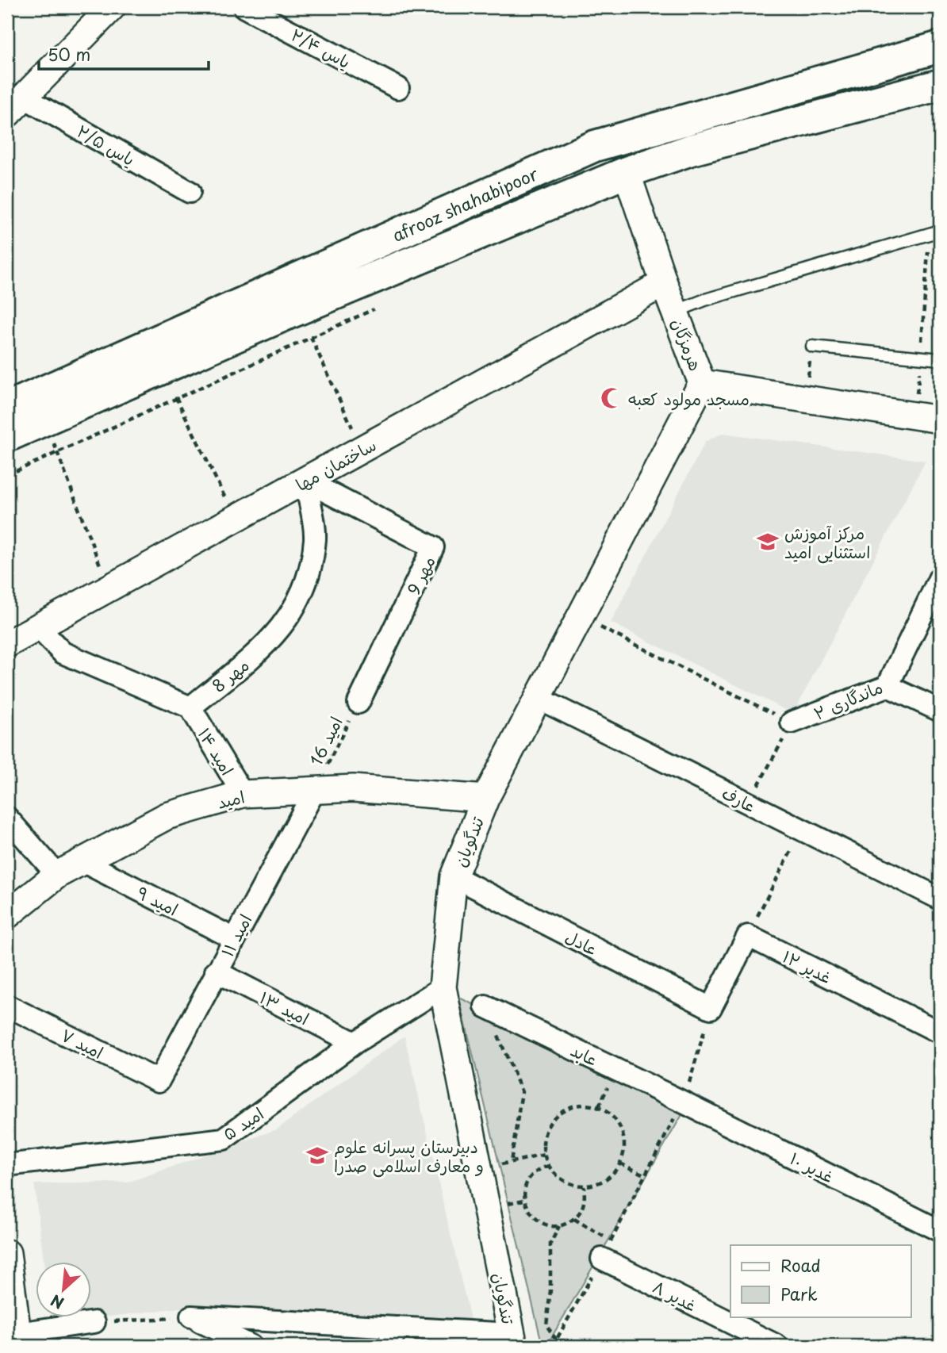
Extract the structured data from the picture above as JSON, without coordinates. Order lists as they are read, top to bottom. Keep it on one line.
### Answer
{"streets":{"main road":["afrooz shahabipoor"],"street":["یاس ۲/۴","یاس ۲/۵","هرمزگان","ساختمان مها","مهر 9","مهر 8","ماندگاری ۲","امید ۱۴","امید","عارف","تندگویان","امید ۹","امید ۱۱","عادل","غدیر ۱۲","امید ۱۳","امید ۷","عابد","امید ۵","غدیر ۱۰","غدیر ۸"],"path":["امید 16"]},"crossings":[["afrooz shahabipoor","هرمزگان"],["هرمزگان","ساختمان مها"],["هرمزگان","تندگویان"],["ساختمان مها","مهر 9"],["ساختمان مها","مهر 8"],["مهر 9","مهر 8"],["مهر 9","امید 16"],["مهر 8","امید ۱۴"],["امید 16","امید"],["امید 16","امید ۱۱"],["امید ۱۴","امید"],["امید","تندگویان"],["امید","امید ۹"],["امید","امید ۱۱"],["عارف","تندگویان"],["تندگویان","عادل"],["تندگویان","امید ۵"],["امید ۹","امید ۱۱"],["امید ۱۱","امید ۱۳"],["امید ۱۱","امید ۷"],["امید ۱۳","امید ۵"],["عابد","غدیر ۱۰"]],"places":{"mosque":["مسجد مولود کعبه"],"school or university":["مرکز آموزش استثنایی امید","دبیرستان پسرانه علوم و معارف اسلامی صدرا"]},"legend":["Road","Park"],"scale_bar":"50 m","north":"bottom left"}
